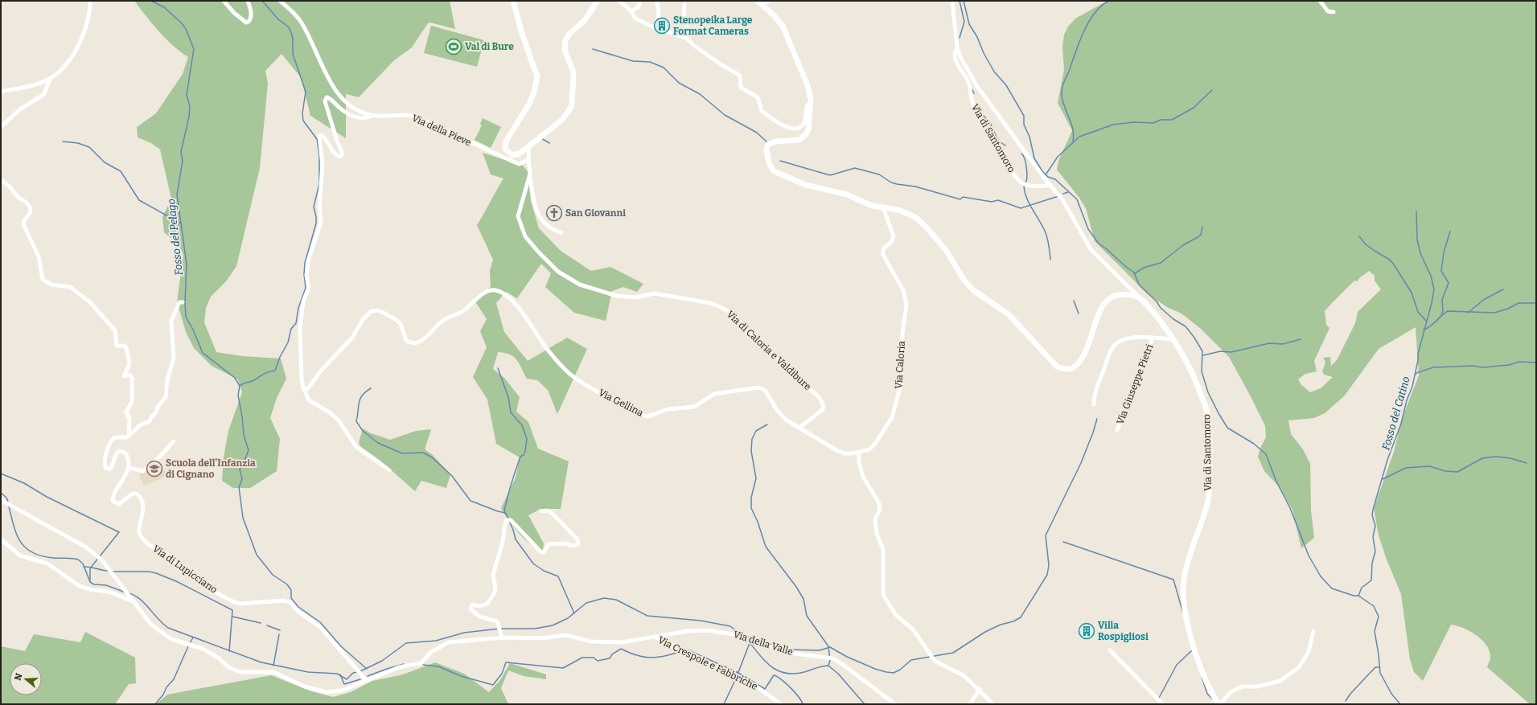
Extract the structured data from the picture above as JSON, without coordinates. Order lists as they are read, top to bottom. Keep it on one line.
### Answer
{"streets":{"main road":["Via di Santomoro"],"street":["Via della Pieve","Via di Caloria e Valdibure","Via Caloria","Via Giuseppe Pietri","Via Gellina","Via di Lupicciano","Via della Valle","Via Crespole e Fabbriche"]},"crossings":[["Via della Pieve","Via di Caloria e Valdibure"],["Via di Caloria e Valdibure","Via Caloria"],["Via di Caloria e Valdibure","Via Gellina"],["Via Caloria","Via Gellina"],["Via di Lupicciano","Via Crespole e Fabbriche"],["Via della Valle","Via Crespole e Fabbriche"]],"water":["Fosso del Pelago","Fosso del Catino"],"places":{"building":["Stenopeika Large Format Cameras","Villa Rospigliosi"],"sports":["Val di Bure"],"church":["San Giovanni"],"school or university":["Scuola dell'Infanzia di Cignano"]},"north":"left"}
